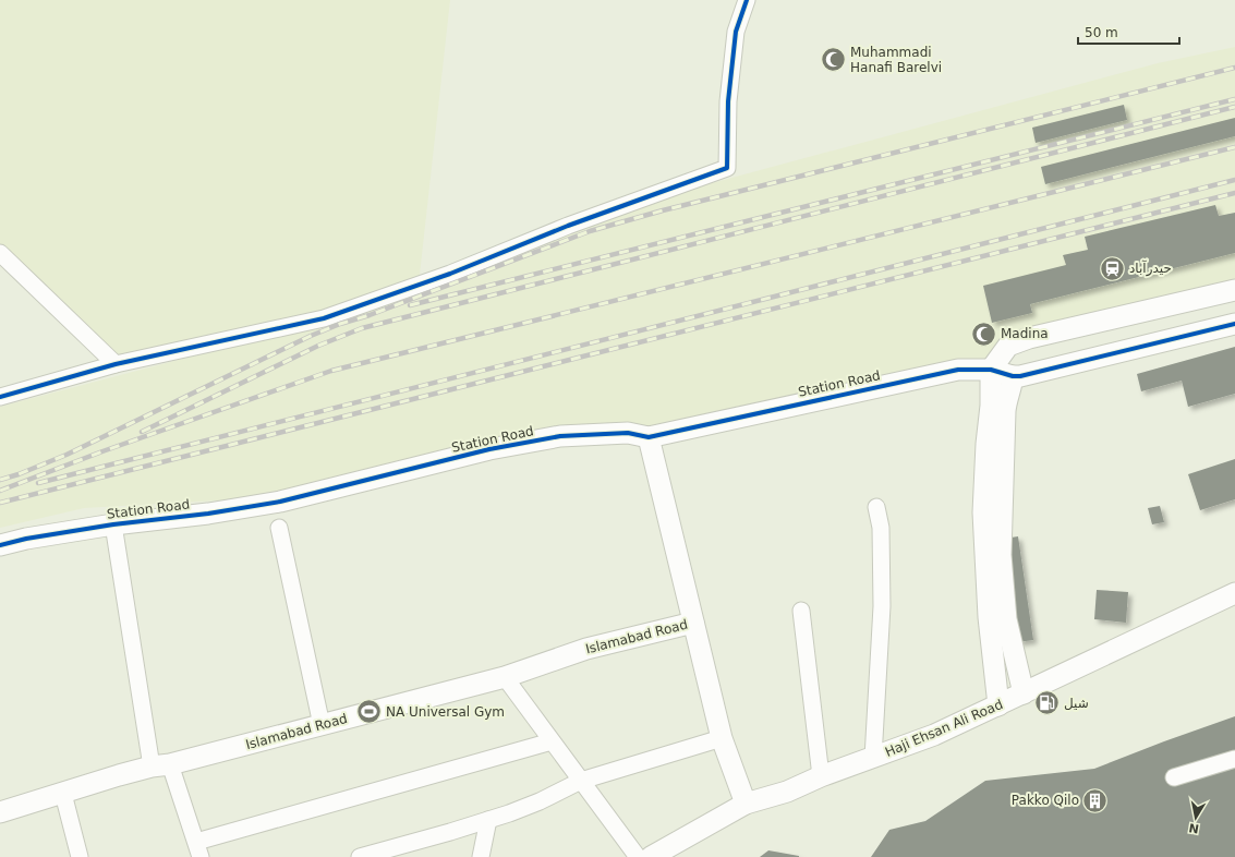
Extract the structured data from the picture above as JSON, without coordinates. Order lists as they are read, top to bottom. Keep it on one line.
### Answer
{"streets":{"street":["Station Road","Islamabad Road","Haji Ehsan Ali Road"]},"places":{"mosque":["Muhammadi Hanafi Barelvi","Madina"],"station":["حیدرآباد"],"fuel station":["شیل"],"sports":["NA Universal Gym"],"building":["Pakko Qilo"]},"scale_bar":"50 m","north":"bottom"}
